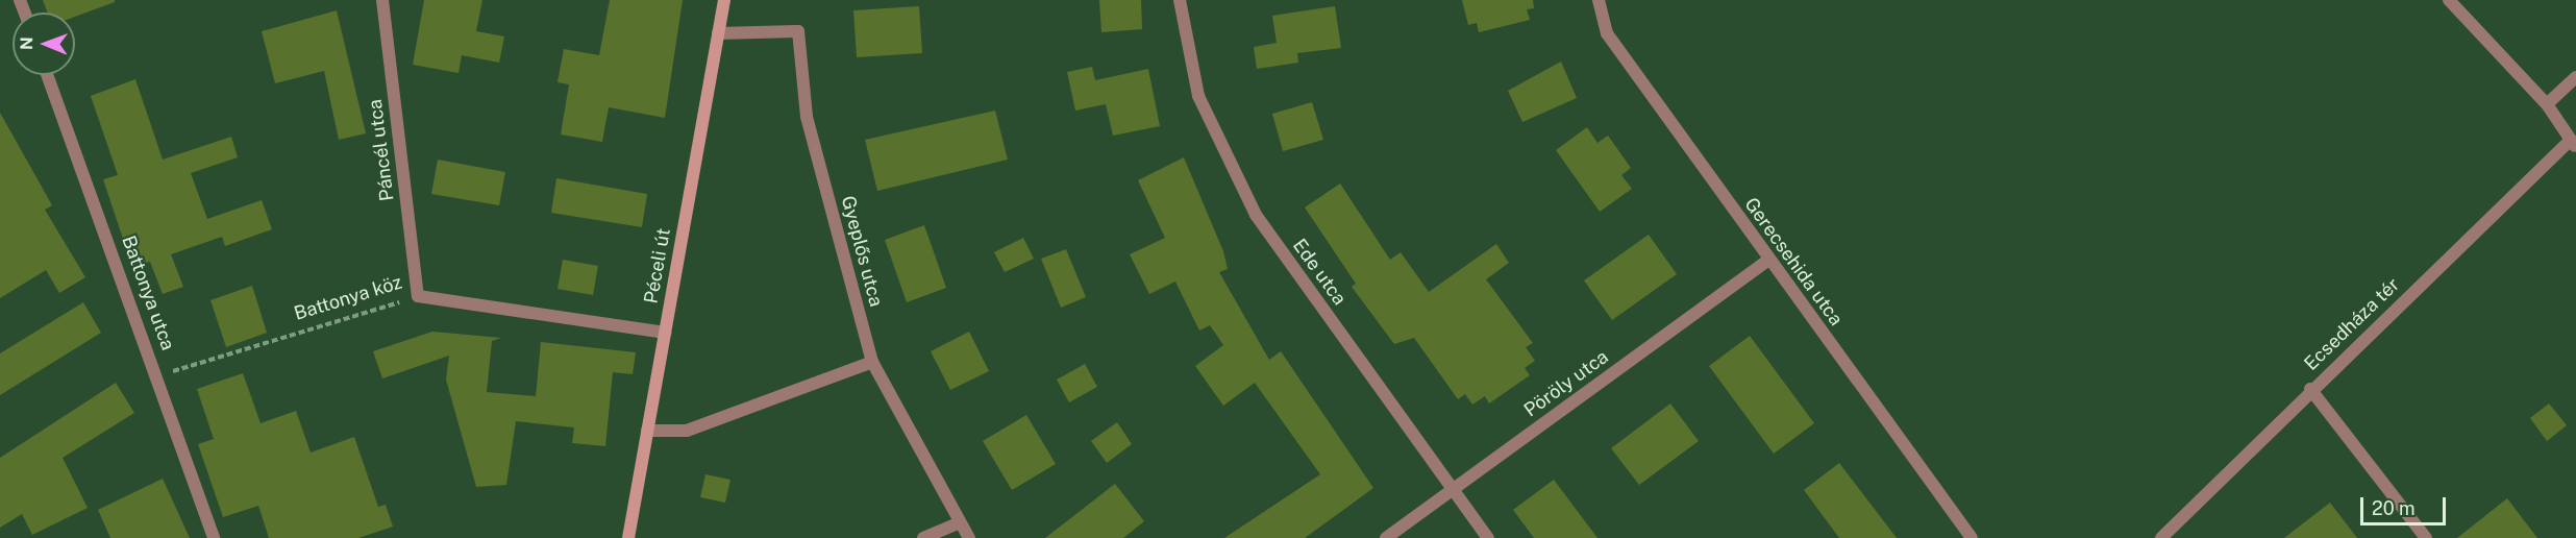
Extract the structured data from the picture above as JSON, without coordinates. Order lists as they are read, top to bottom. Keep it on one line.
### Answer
{"streets":{"main road":["Péceli út"],"street":["Páncél utca","Gyeplős utca","Gerecsehida utca","Ede utca","Battonya utca","Battonya köz","Ecsedháza tér","Pöröly utca"]},"crossings":[["Páncél utca","Battonya köz"],["Gyeplős utca","Péceli út"],["Gerecsehida utca","Pöröly utca"],["Péceli út","Battonya köz"],["Ede utca","Pöröly utca"],["Battonya utca","Battonya köz"]],"scale_bar":"20 m","north":"left"}
